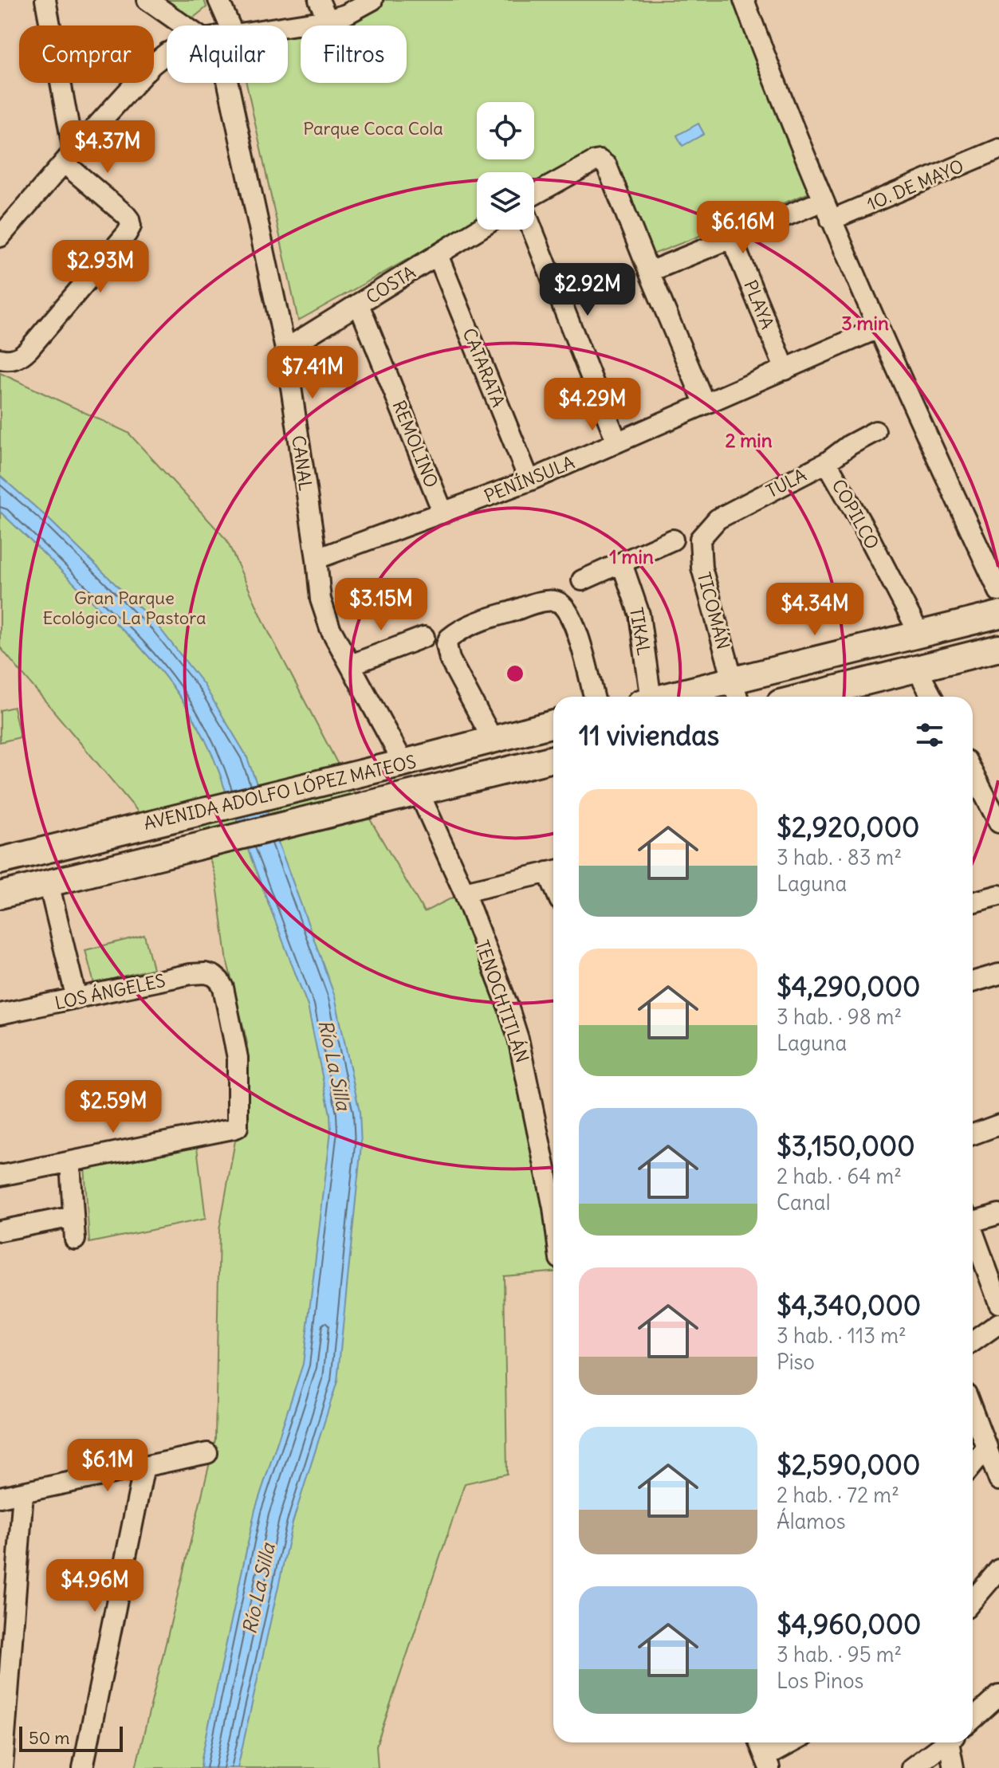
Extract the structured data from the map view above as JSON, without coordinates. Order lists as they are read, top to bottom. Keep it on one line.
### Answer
{"streets":{"main road":["AVENIDA ADOLFO LÓPEZ MATEOS"],"street":["1O. DE MAYO","COSTA","PLAYA","CATARATA","REMOLINO","CANAL","PENÍNSULA","TULA","COPILCO","TICOMÁN","TIKAL","LOS ÁNGELES","TENOCHTITLÁN"]},"crossings":[["COSTA","CATARATA"],["COSTA","REMOLINO"],["COSTA","CANAL"],["PLAYA","PENÍNSULA"],["CATARATA","PENÍNSULA"],["REMOLINO","PENÍNSULA"],["CANAL","PENÍNSULA"],["CANAL","AVENIDA ADOLFO LÓPEZ MATEOS"],["TULA","COPILCO"],["TULA","TICOMÁN"],["AVENIDA ADOLFO LÓPEZ MATEOS","TENOCHTITLÁN"]],"water":["Río La Silla"],"parks":["Parque Coca Cola","Gran Parque Ecológico La Pastora"],"scale_bar":"50 m","page":{"chip":["Comprar","Alquilar","Filtros"],"price":["$4.37M","$6.16M","$2.93M","$2.92M","$7.41M","$4.29M","$3.15M","$4.34M","$2.59M","$6.1M","$4.96M"],"heading":"11 viviendas","list":[{"name":"$2,920,000","note":"3 hab. · 83 m² · Laguna"},{"name":"$4,290,000","note":"3 hab. · 98 m² · Laguna"},{"name":"$3,150,000","note":"2 hab. · 64 m² · Canal"},{"name":"$4,340,000","note":"3 hab. · 113 m² · Piso"},{"name":"$2,590,000","note":"2 hab. · 72 m² · Álamos"},{"name":"$4,960,000","note":"3 hab. · 95 m² · Los Pinos"}],"scale":"50 m"},"rings":["3 min","2 min","1 min"]}
